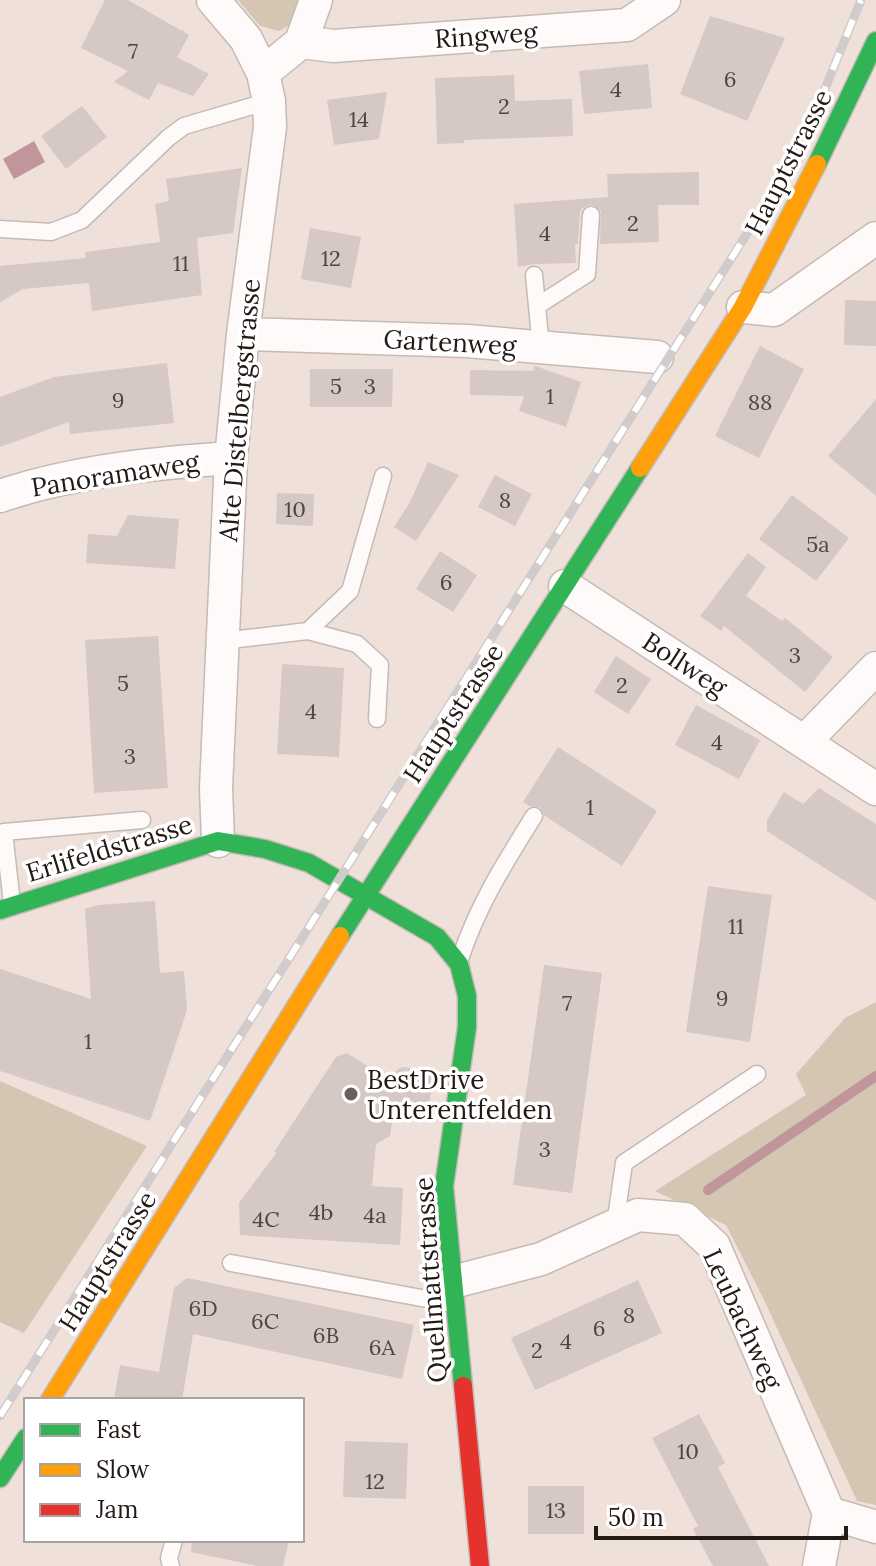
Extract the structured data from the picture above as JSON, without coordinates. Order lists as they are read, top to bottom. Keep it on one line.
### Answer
{"streets":{"main road":["Hauptstrasse","Erlifeldstrasse","Quellmattstrasse"],"street":["Ringweg","Gartenweg","Alte Distelbergstrasse","Panoramaweg","Bollweg","Leubachweg"]},"crossings":[["Hauptstrasse","Bollweg"],["Hauptstrasse","Erlifeldstrasse"],["Gartenweg","Alte Distelbergstrasse"],["Alte Distelbergstrasse","Panoramaweg"],["Alte Distelbergstrasse","Erlifeldstrasse"],["Quellmattstrasse","Leubachweg"]],"places":["BestDrive Unterentfelden"],"house_numbers":["7","6","4","2","14","2","4","12","11","5","3","1","9","88","8","10","5a","6","3","5","2","4","4","3","1","11","9","7","1","3","4b","4a","4C","6D","8","6C","6","6B","4","6A","2","10","12","13"],"legend":["Fast","Slow","Jam"],"scale_bar":"50 m"}
